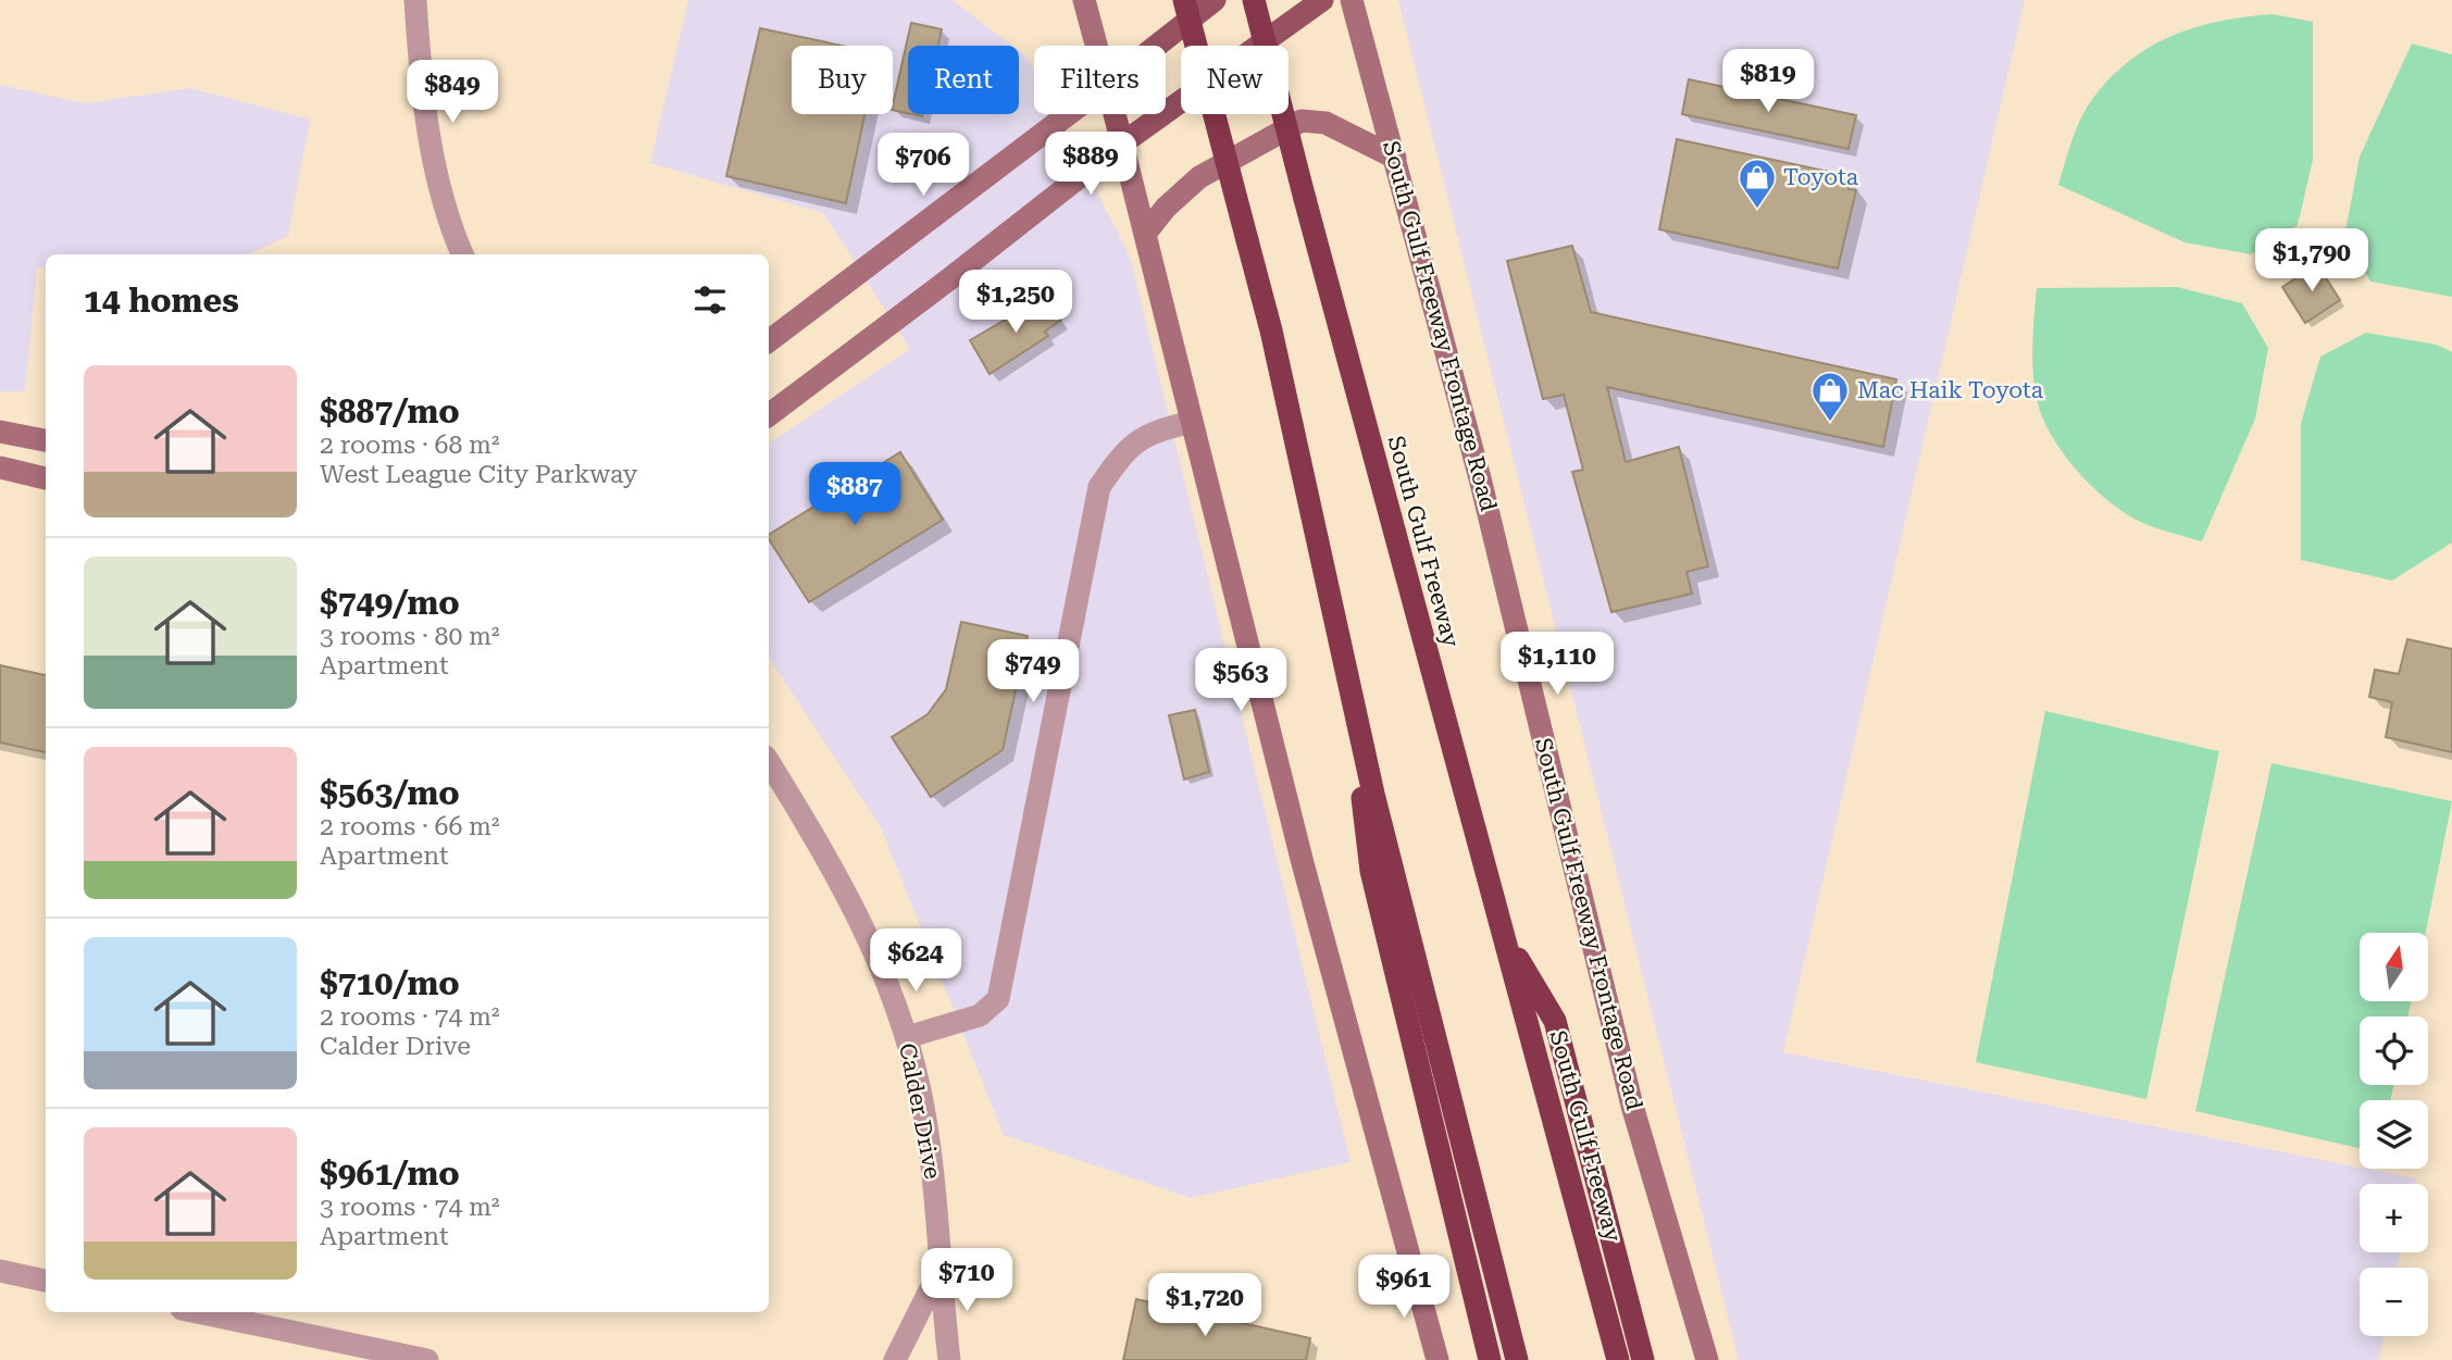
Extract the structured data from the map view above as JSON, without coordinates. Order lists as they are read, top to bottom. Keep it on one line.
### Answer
{"streets":{"highway":["South Gulf Freeway"],"main road":["South Gulf Freeway Frontage Road"],"street":["Calder Drive"]},"places":{"shop":["Toyota","Mac Haik Toyota"]},"north":"top","page":{"chip":["Buy","Rent","Filters","New"],"price":["$819","$849","$889","$706","$1,790","$1,250","$887","$1,110","$749","$563","$624","$710","$961","$1,720"],"heading":"14 homes","list":[{"name":"$887/mo","note":"2 rooms · 68 m² · West League City Parkway"},{"name":"$749/mo","note":"3 rooms · 80 m² · Apartment"},{"name":"$563/mo","note":"2 rooms · 66 m² · Apartment"},{"name":"$710/mo","note":"2 rooms · 74 m² · Calder Drive"},{"name":"$961/mo","note":"3 rooms · 74 m² · Apartment"}],"map_buttons":["+","−"]}}
